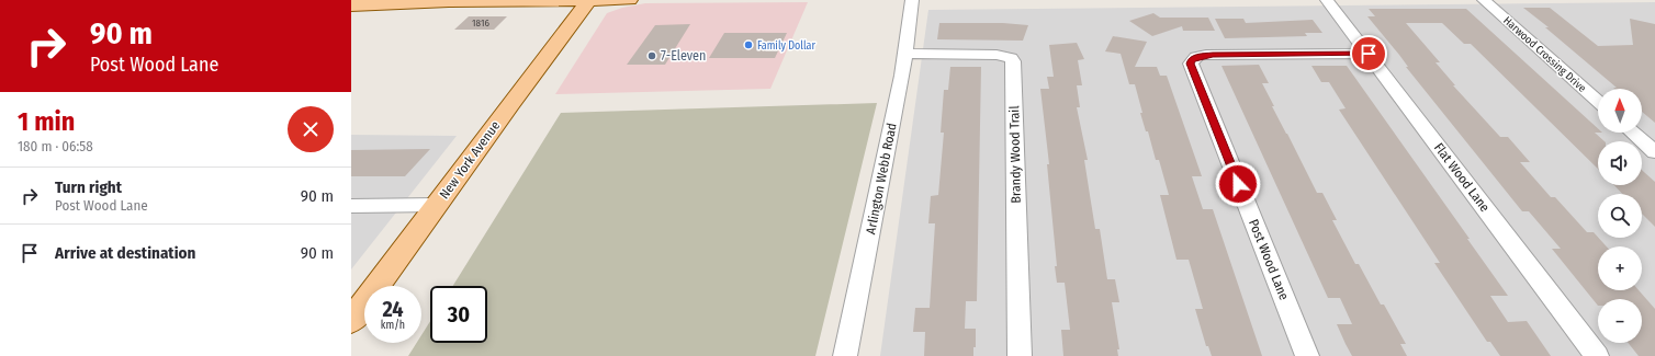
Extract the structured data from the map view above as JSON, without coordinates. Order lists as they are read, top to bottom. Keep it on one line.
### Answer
{"streets":{"main road":["New York Avenue"],"street":["Harwood Crossing Drive","Brandy Wood Trail","Flat Wood Lane","Arlington Webb Road","Post Wood Lane"]},"crossings":[["Brandy Wood Trail","Arlington Webb Road"],["Flat Wood Lane","Post Wood Lane"]],"places":["Family Dollar","7-Eleven"],"house_numbers":["1816"],"north":"top","page":{"turn":["90 m","Post Wood Lane"],"map_buttons":["+","−"],"heading":["1 min","180 m · 06:58"],"list":[{"name":"Turn right","note":"Post Wood Lane","value":"90 m"},{"name":"Arrive at destination","value":"90 m"}],"speed":"24 km/h","limit":"30"}}
